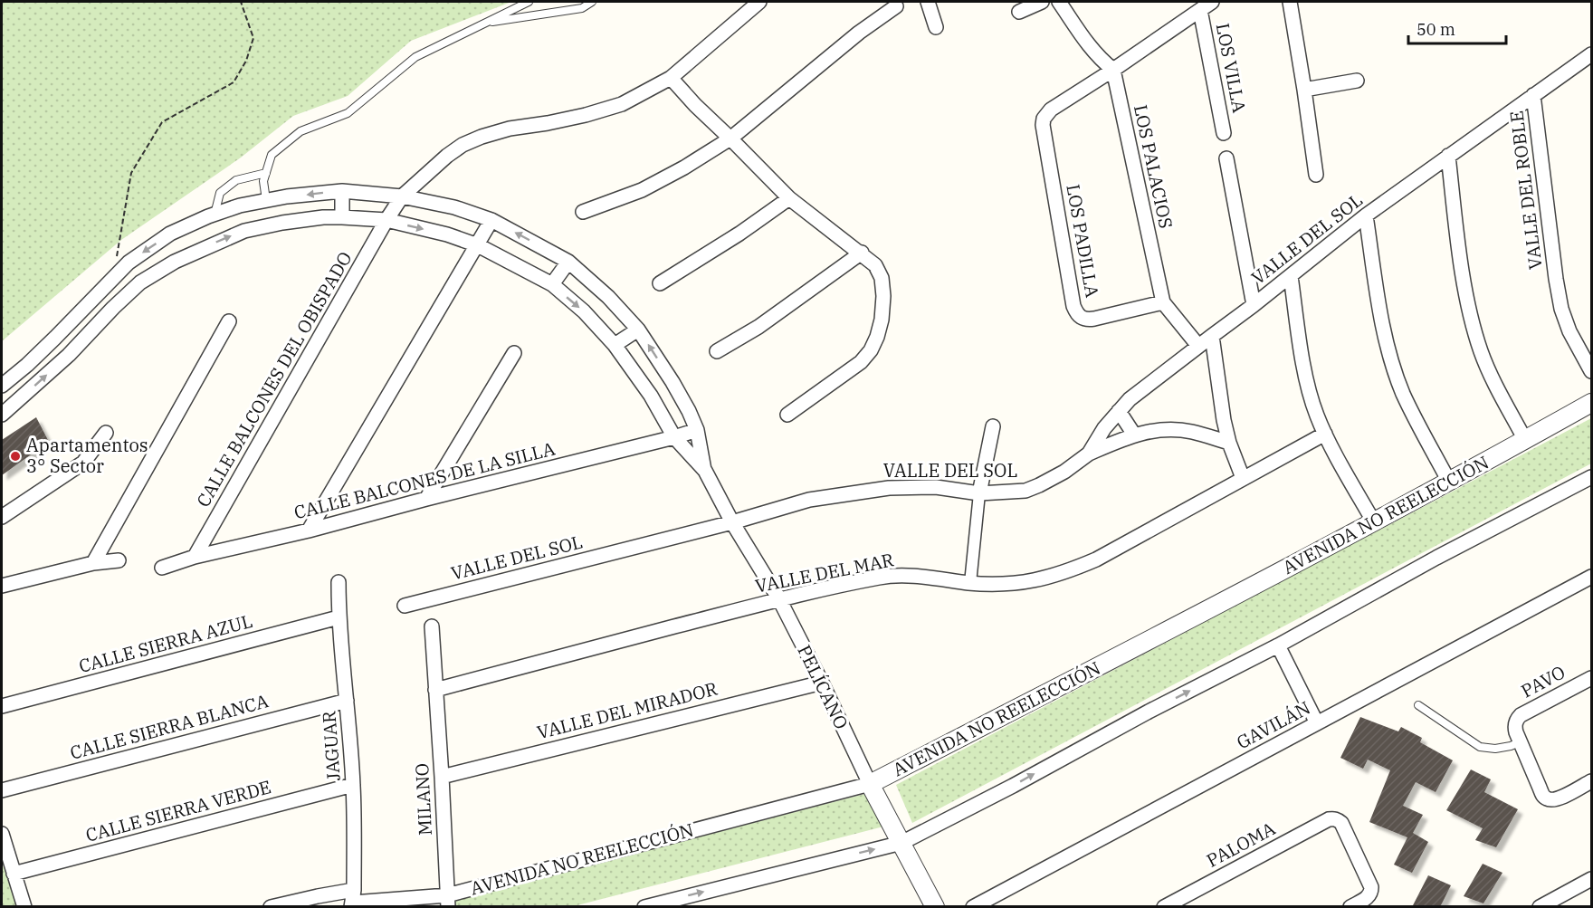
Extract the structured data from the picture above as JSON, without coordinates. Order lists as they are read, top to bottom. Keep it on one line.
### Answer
{"streets":{"street":["LOS VILLA","LOS PALACIOS","VALLE DEL ROBLE","VALLE DEL SOL","LOS PADILLA","CALLE BALCONES DEL OBISPADO","CALLE BALCONES DE LA SILLA","AVENIDA NO REELECCIÓN","VALLE DEL MAR","CALLE SIERRA AZUL","PAVO","PELÍCANO","VALLE DEL MIRADOR","GAVILÁN","CALLE SIERRA BLANCA","JAGUAR","MILANO","CALLE SIERRA VERDE","PALOMA"]},"crossings":[["LOS PALACIOS","VALLE DEL SOL"],["LOS PALACIOS","LOS PADILLA"],["VALLE DEL ROBLE","VALLE DEL SOL"],["VALLE DEL SOL","PELÍCANO"],["CALLE BALCONES DEL OBISPADO","CALLE BALCONES DE LA SILLA"],["CALLE BALCONES DEL OBISPADO","PELÍCANO"],["CALLE BALCONES DE LA SILLA","PELÍCANO"],["AVENIDA NO REELECCIÓN","PELÍCANO"],["AVENIDA NO REELECCIÓN","JAGUAR"],["AVENIDA NO REELECCIÓN","MILANO"],["VALLE DEL MAR","PELÍCANO"],["VALLE DEL MAR","MILANO"],["CALLE SIERRA AZUL","JAGUAR"],["PELÍCANO","VALLE DEL MIRADOR"],["VALLE DEL MIRADOR","MILANO"],["CALLE SIERRA BLANCA","JAGUAR"],["JAGUAR","CALLE SIERRA VERDE"]],"places":["Apartamentos 3° Sector"],"scale_bar":"50 m"}
